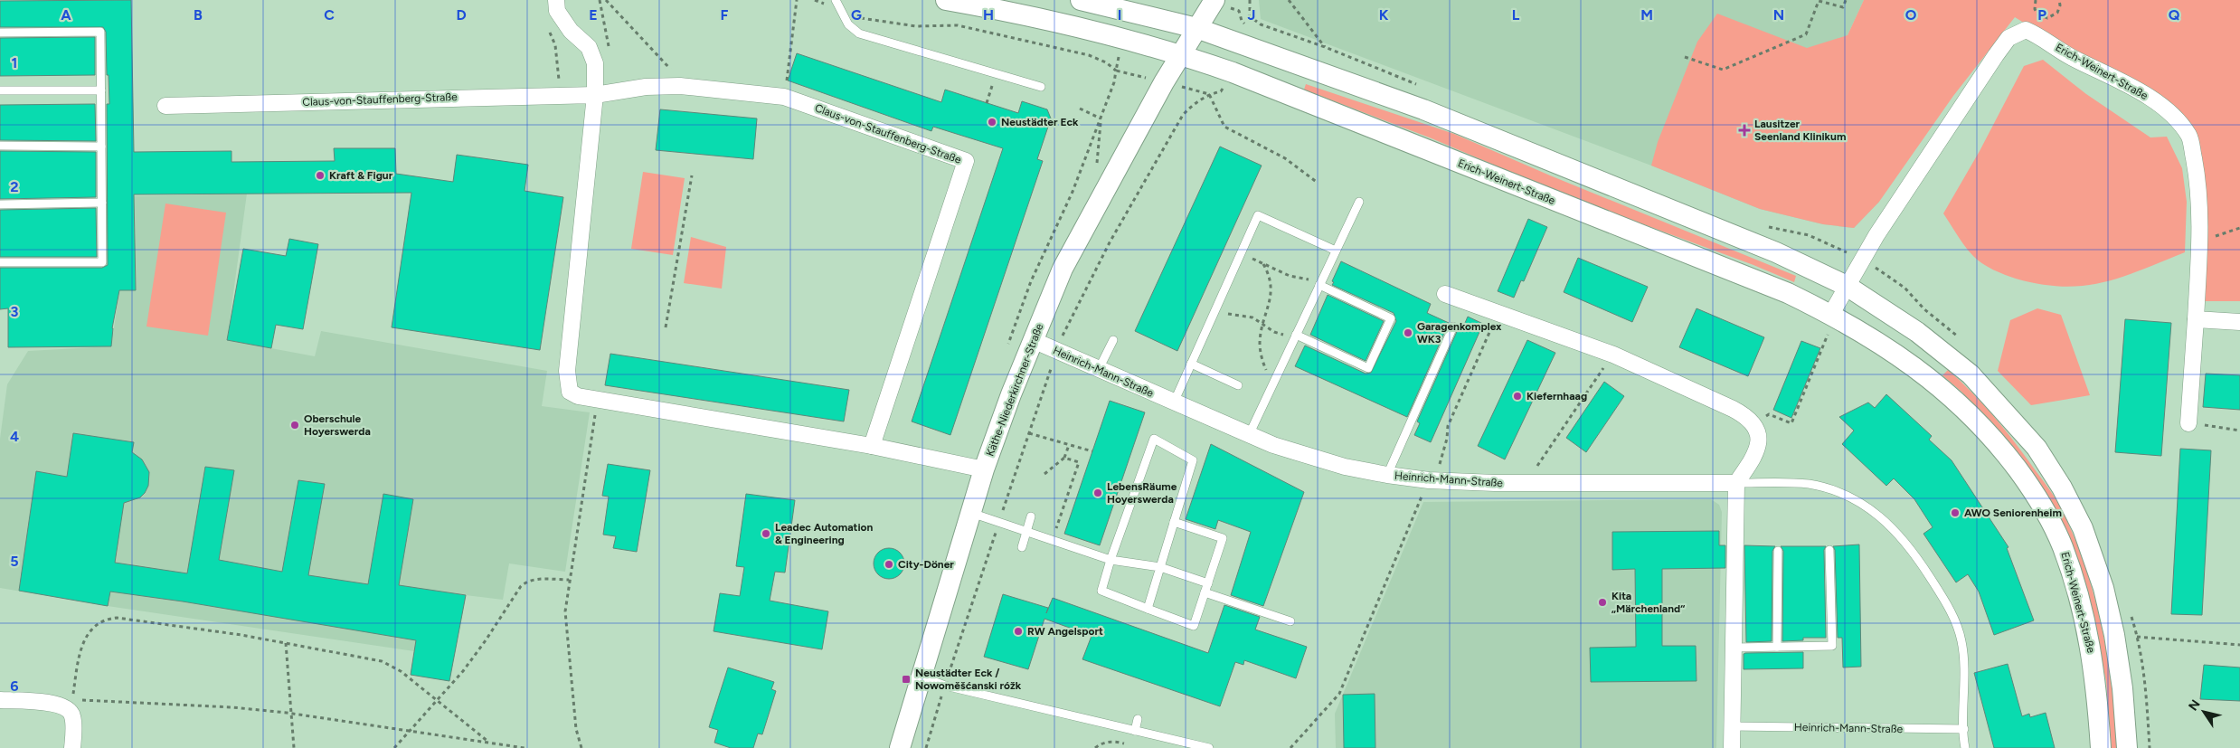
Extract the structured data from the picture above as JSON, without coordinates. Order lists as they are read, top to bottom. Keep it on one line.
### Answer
{"streets":{"street":["Erich-Weinert-Straße","Claus-von-Stauffenberg-Straße","Heinrich-Mann-Straße","Käthe-Niederkirchner-Straße"]},"crossings":[["Erich-Weinert-Straße","Käthe-Niederkirchner-Straße"],["Heinrich-Mann-Straße","Käthe-Niederkirchner-Straße"]],"places":{"other":["Neustädter Eck","Kraft & Figur","Garagenkomplex WK3","Kiefernhaag","Oberschule Hoyerswerda","LebensRäume Hoyerswerda","AWO Seniorenheim","Leadec Automation & Engineering","City-Döner","Kita „Märchenland“","RW Angelsport"],"health":["Lausitzer Seenland Klinikum"],"transit":["Neustädter Eck / Nowoměšćanski róžk"]},"north":"top left","grid":{"columns":["A","B","C","D","E","F","G","H","I","J","K","L","M","N","O","P","Q"],"rows":["1","2","3","4","5","6"]}}
